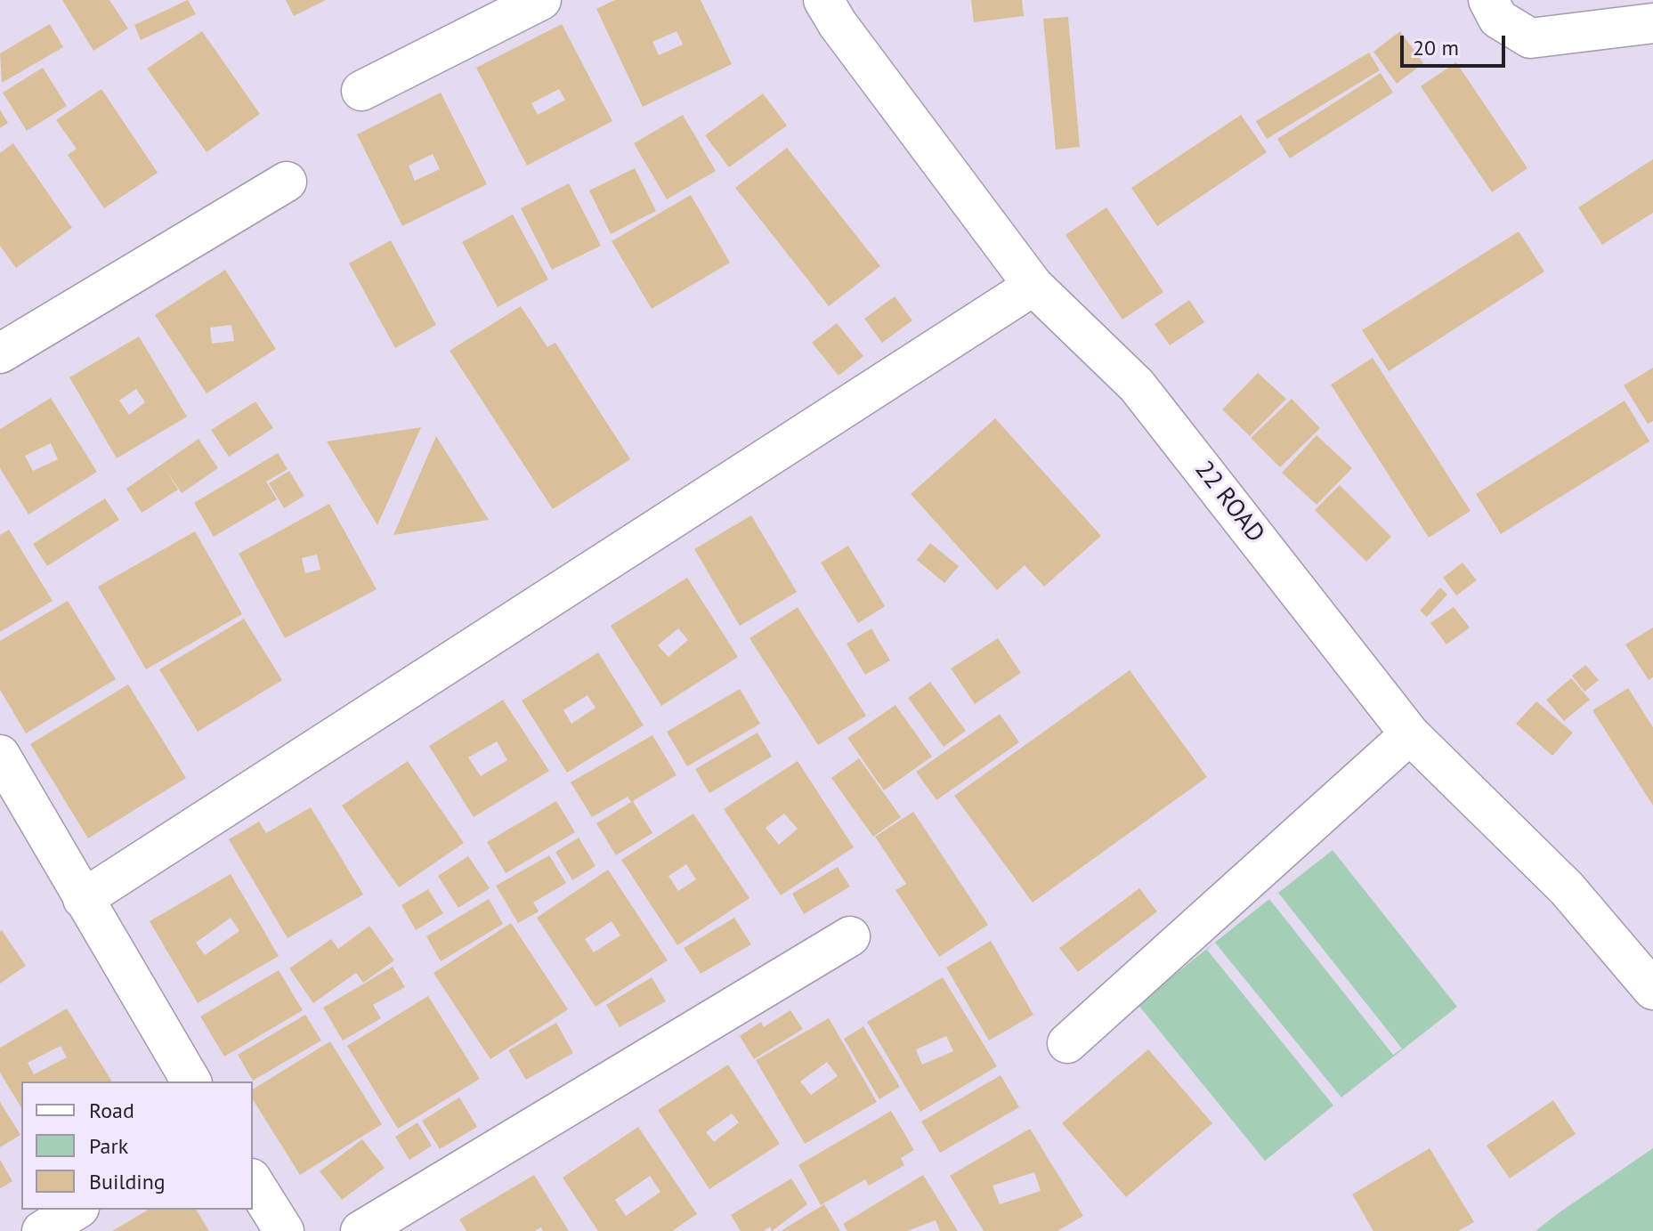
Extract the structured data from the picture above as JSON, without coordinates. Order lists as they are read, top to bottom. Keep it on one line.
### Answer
{"streets":{"street":["22 ROAD"]},"legend":["Road","Park","Building"],"scale_bar":"20 m"}
